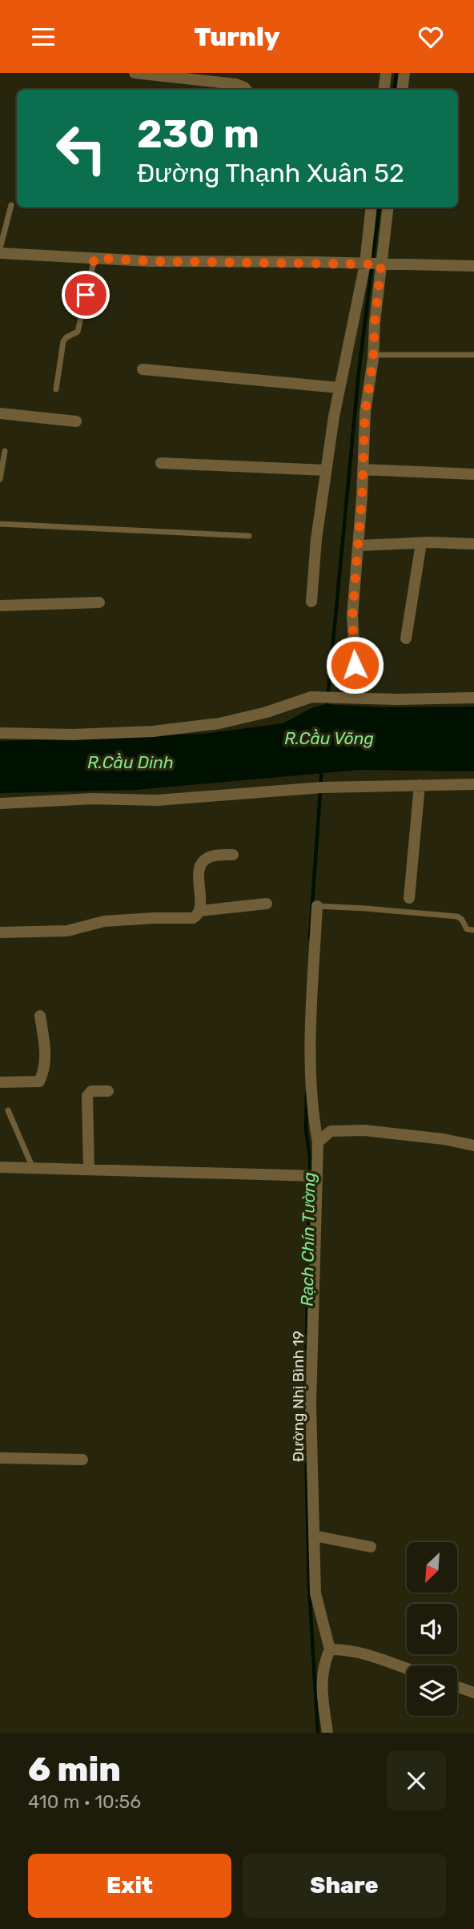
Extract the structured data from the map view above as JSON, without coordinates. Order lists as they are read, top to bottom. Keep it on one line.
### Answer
{"streets":{"street":["Đường Nhị Bình 19"]},"water":["R.Cầu Võng","R.Cầu Dinh","Rạch Chín Tường"],"north":"bottom left","page":{"header":"Turnly","turn":["230 m","Đường Thạnh Xuân 52"],"heading":["6 min","410 m · 10:56"],"buttons":["Exit","Share"]}}
